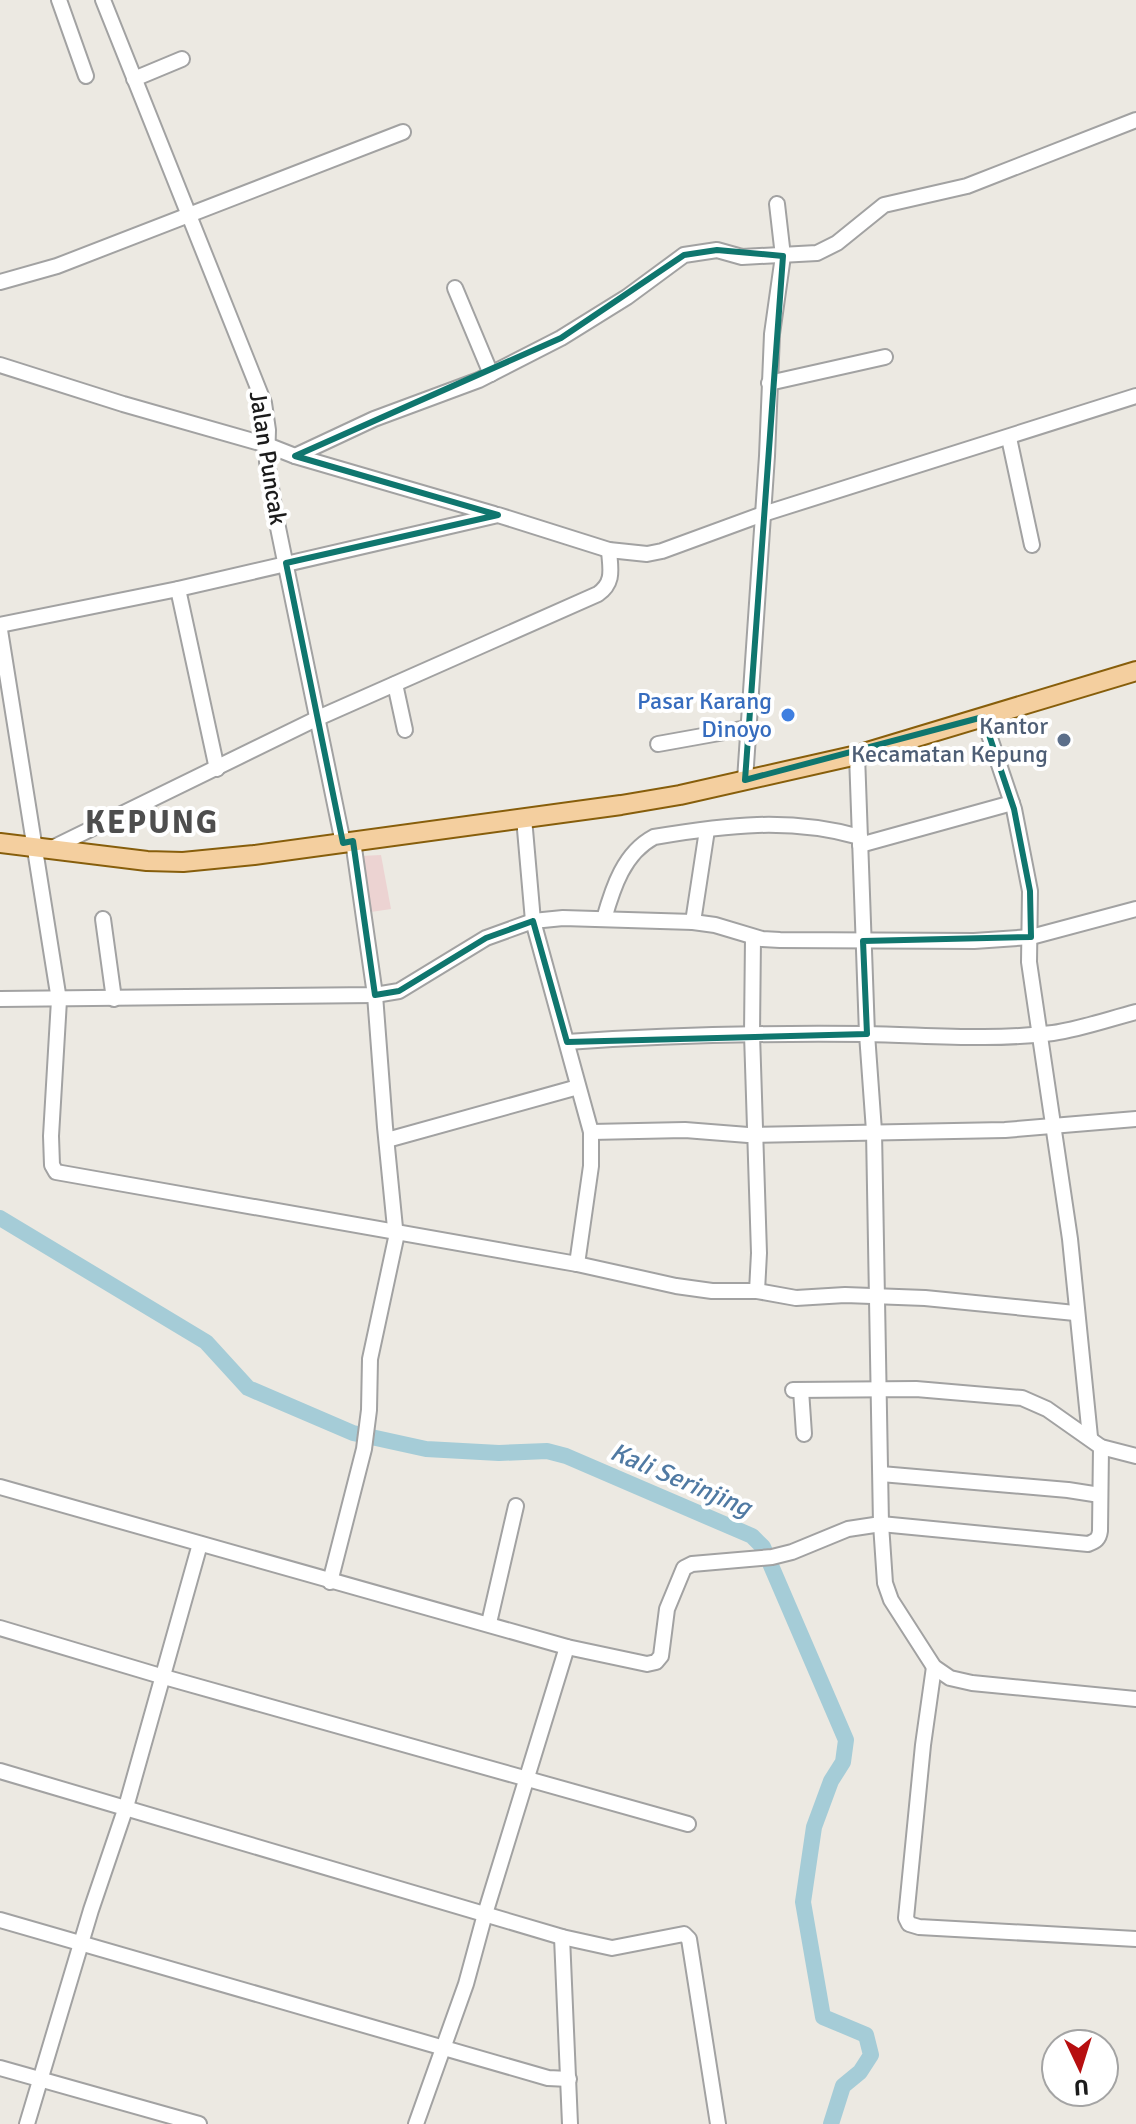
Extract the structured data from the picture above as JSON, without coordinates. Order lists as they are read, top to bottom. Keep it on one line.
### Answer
{"streets":{"street":["Jalan Puncak"]},"districts":["KEPUNG"],"water":["Kali Serinjing"],"places":["Pasar Karang Dinoyo","Kantor Kecamatan Kepung"],"north":"bottom"}
